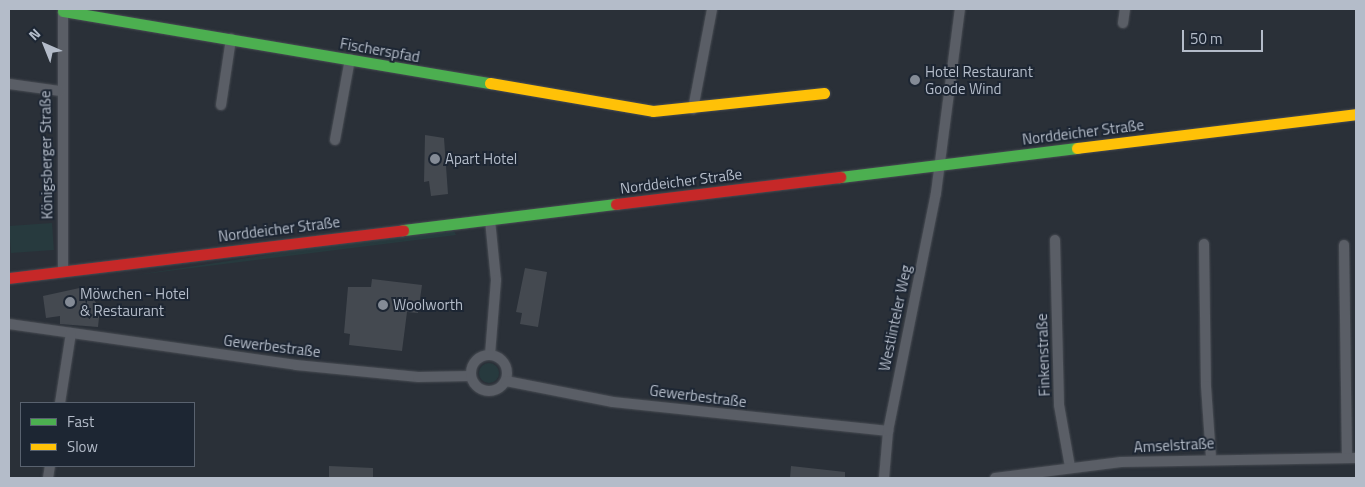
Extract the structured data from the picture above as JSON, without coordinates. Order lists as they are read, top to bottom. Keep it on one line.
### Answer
{"streets":{"main road":["Fischerspfad","Norddeicher Straße"],"street":["Königsberger Straße","Westlinteler Weg","Gewerbestraße","Finkenstraße","Amselstraße"]},"crossings":[["Fischerspfad","Königsberger Straße"],["Norddeicher Straße","Königsberger Straße"],["Norddeicher Straße","Westlinteler Weg"],["Westlinteler Weg","Gewerbestraße"],["Finkenstraße","Amselstraße"]],"places":["Hotel Restaurant Goode Wind","Apart Hotel","Möwchen - Hotel & Restaurant","Woolworth"],"legend":["Fast","Slow"],"scale_bar":"50 m","north":"top left"}
